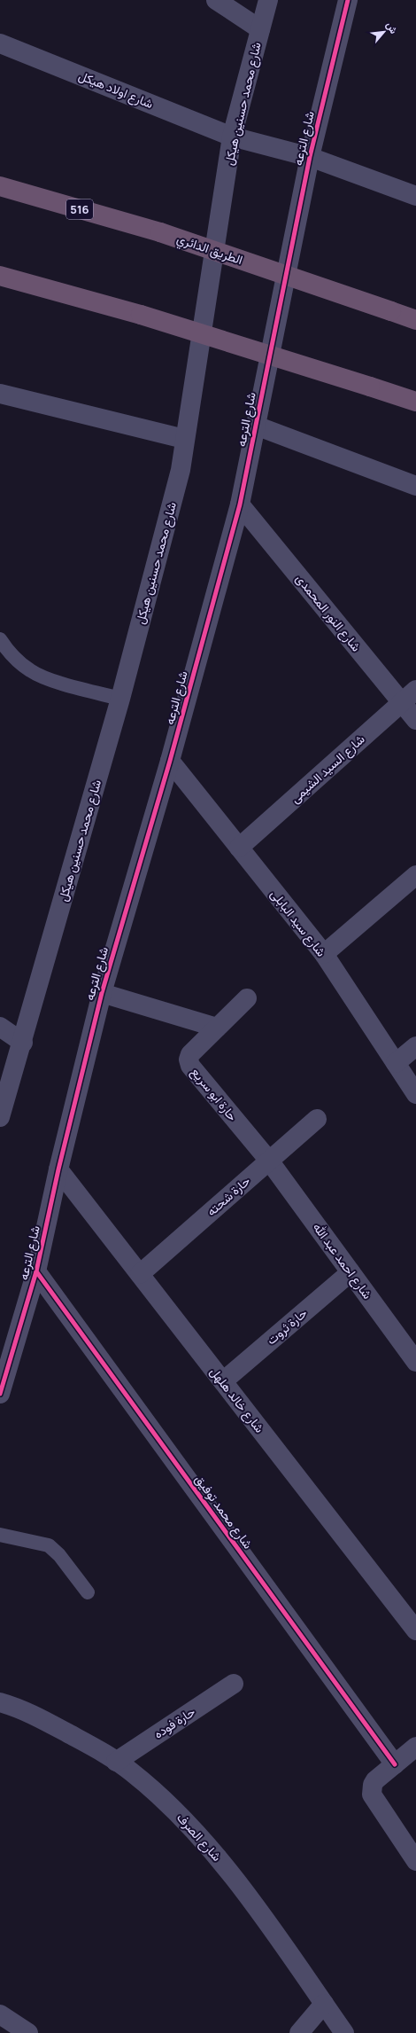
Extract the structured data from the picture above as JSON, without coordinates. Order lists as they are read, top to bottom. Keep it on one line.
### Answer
{"streets":{"highway":["516","الطريق الدائري"],"street":["شارع اولاد هيكل","شارع محمد حسنين هيكل","شارع الترعه","شارع النور المحمدى","شارع السيد الشيمى","شارع سيد البابلى","حارة ابو سريع","حارة شحته","شارع احمد عبد الله","حارة ثروت","شارع خالد هلهل","شارع محمد توفيق","حارة فوده","شارع الصرف"]},"crossings":[["شارع اولاد هيكل","شارع محمد حسنين هيكل"],["شارع اولاد هيكل","شارع الترعه"],["شارع الترعه","شارع النور المحمدى"],["شارع الترعه","شارع سيد البابلى"],["شارع الترعه","شارع خالد هلهل"],["شارع الترعه","شارع محمد توفيق"],["شارع النور المحمدى","شارع السيد الشيمى"],["شارع السيد الشيمى","شارع سيد البابلى"],["حارة ابو سريع","حارة شحته"],["حارة ابو سريع","شارع احمد عبد الله"],["حارة شحته","شارع احمد عبد الله"],["حارة شحته","شارع خالد هلهل"],["شارع احمد عبد الله","حارة ثروت"],["حارة ثروت","شارع خالد هلهل"],["حارة فوده","شارع الصرف"]],"north":"top right"}
